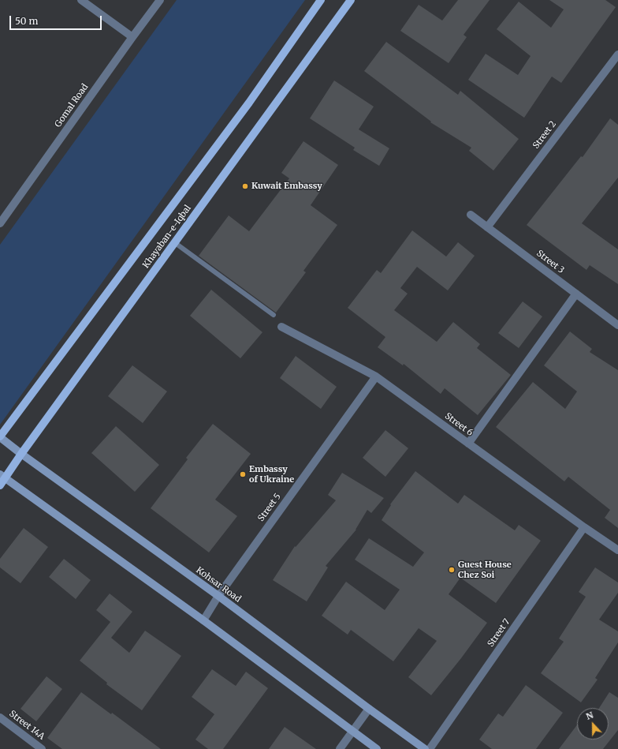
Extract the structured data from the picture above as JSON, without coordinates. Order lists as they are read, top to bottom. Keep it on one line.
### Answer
{"streets":{"main road":["Khayaban-e-Iqbal"],"street":["Gomal Road","Street 2","Street 3","Street 6","Street 5","Kohsar Road","Street 7","Street 14A"]},"crossings":[["Street 2","Street 3"],["Khayaban-e-Iqbal","Kohsar Road"],["Street 6","Street 5"],["Street 6","Street 7"],["Street 5","Kohsar Road"]],"places":["Kuwait Embassy","Embassy of Ukraine","Guest House Chez Soi"],"scale_bar":"50 m","north":"top"}
